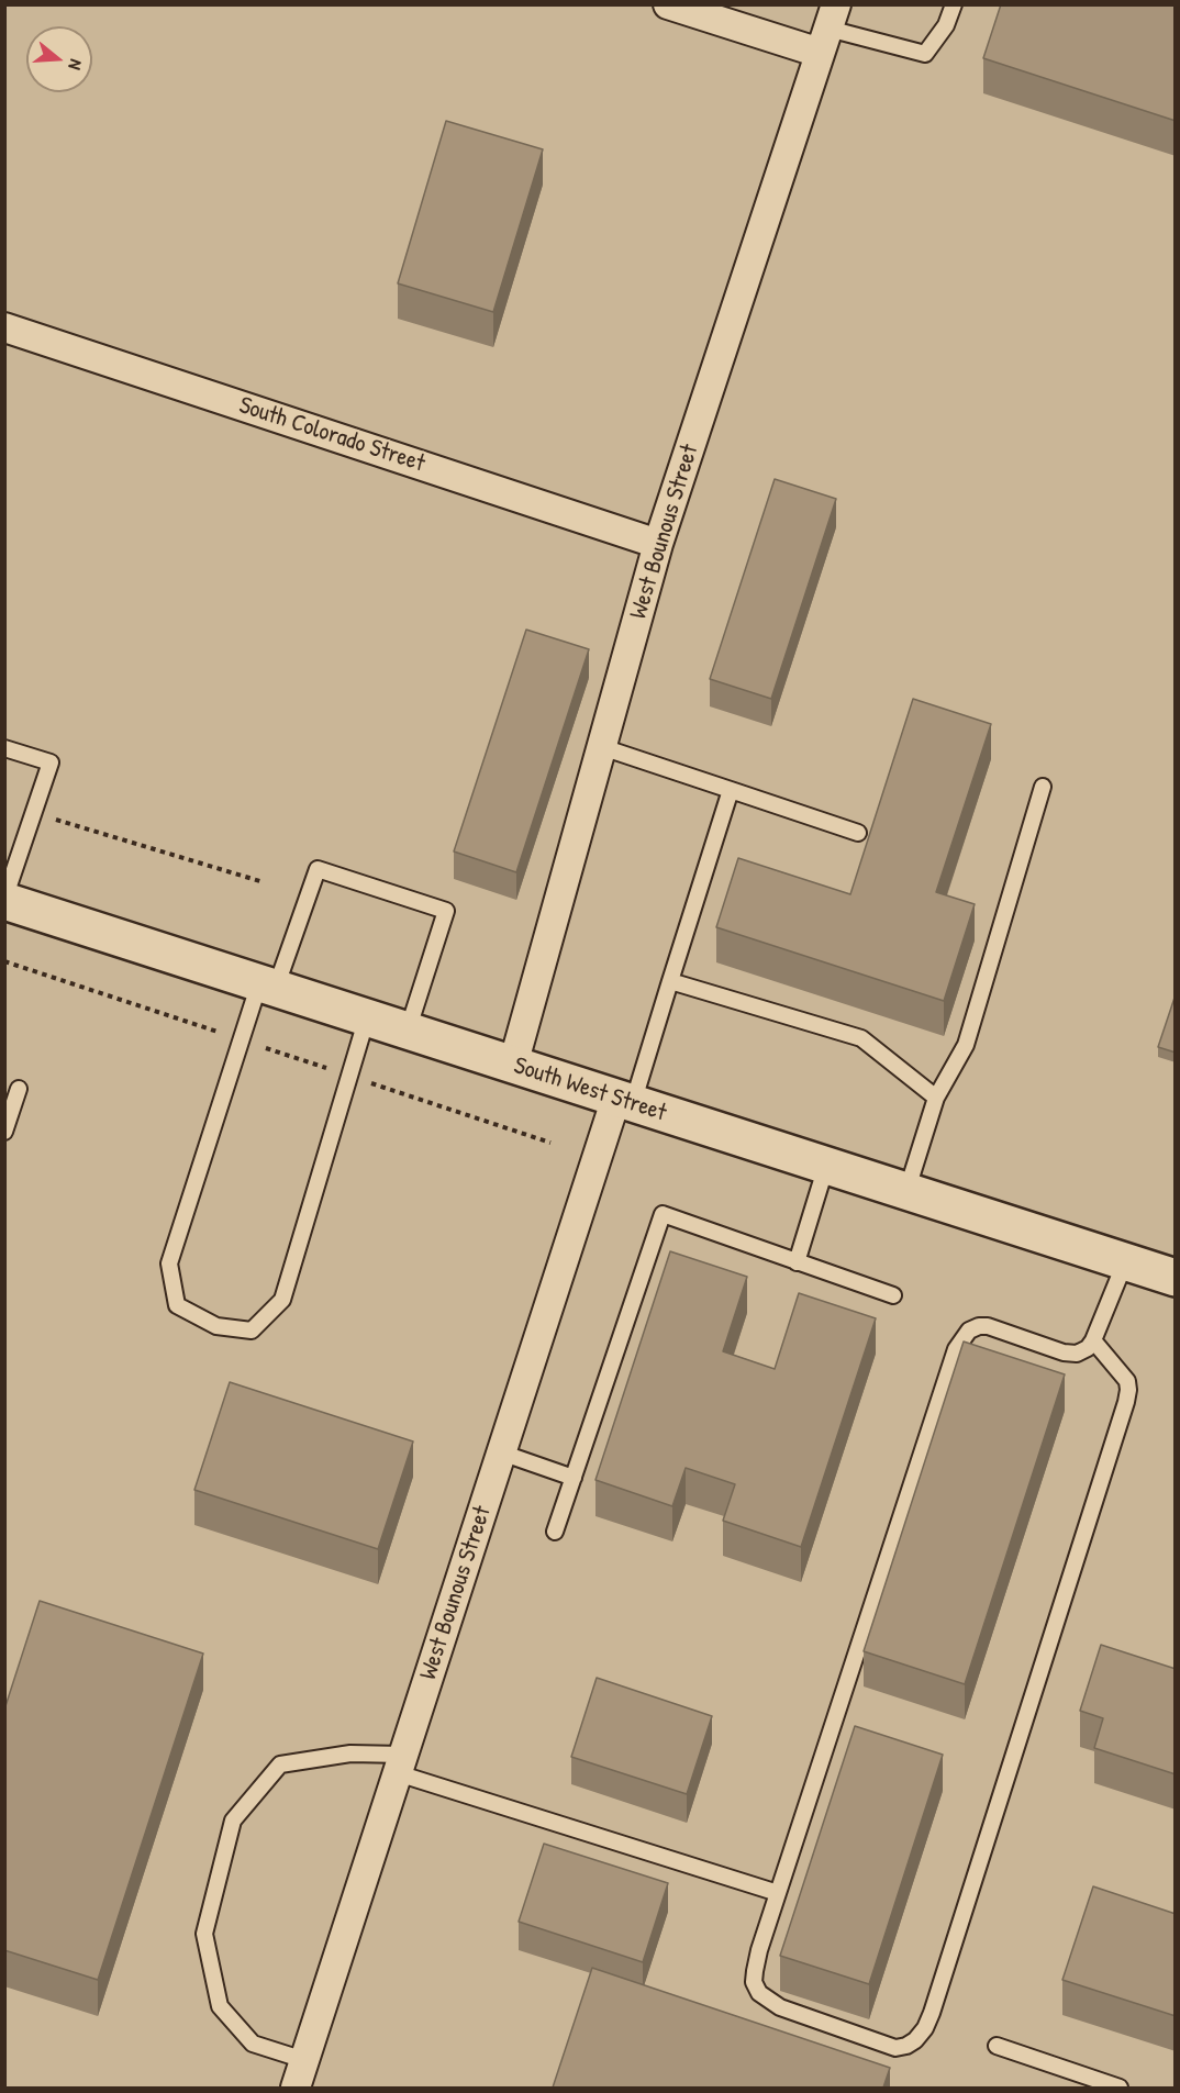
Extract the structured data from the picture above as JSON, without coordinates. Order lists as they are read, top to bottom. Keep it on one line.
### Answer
{"streets":{"main road":["South West Street"],"street":["South Colorado Street","West Bounous Street"]},"crossings":[["South Colorado Street","West Bounous Street"],["West Bounous Street","South West Street"]],"north":"right"}
